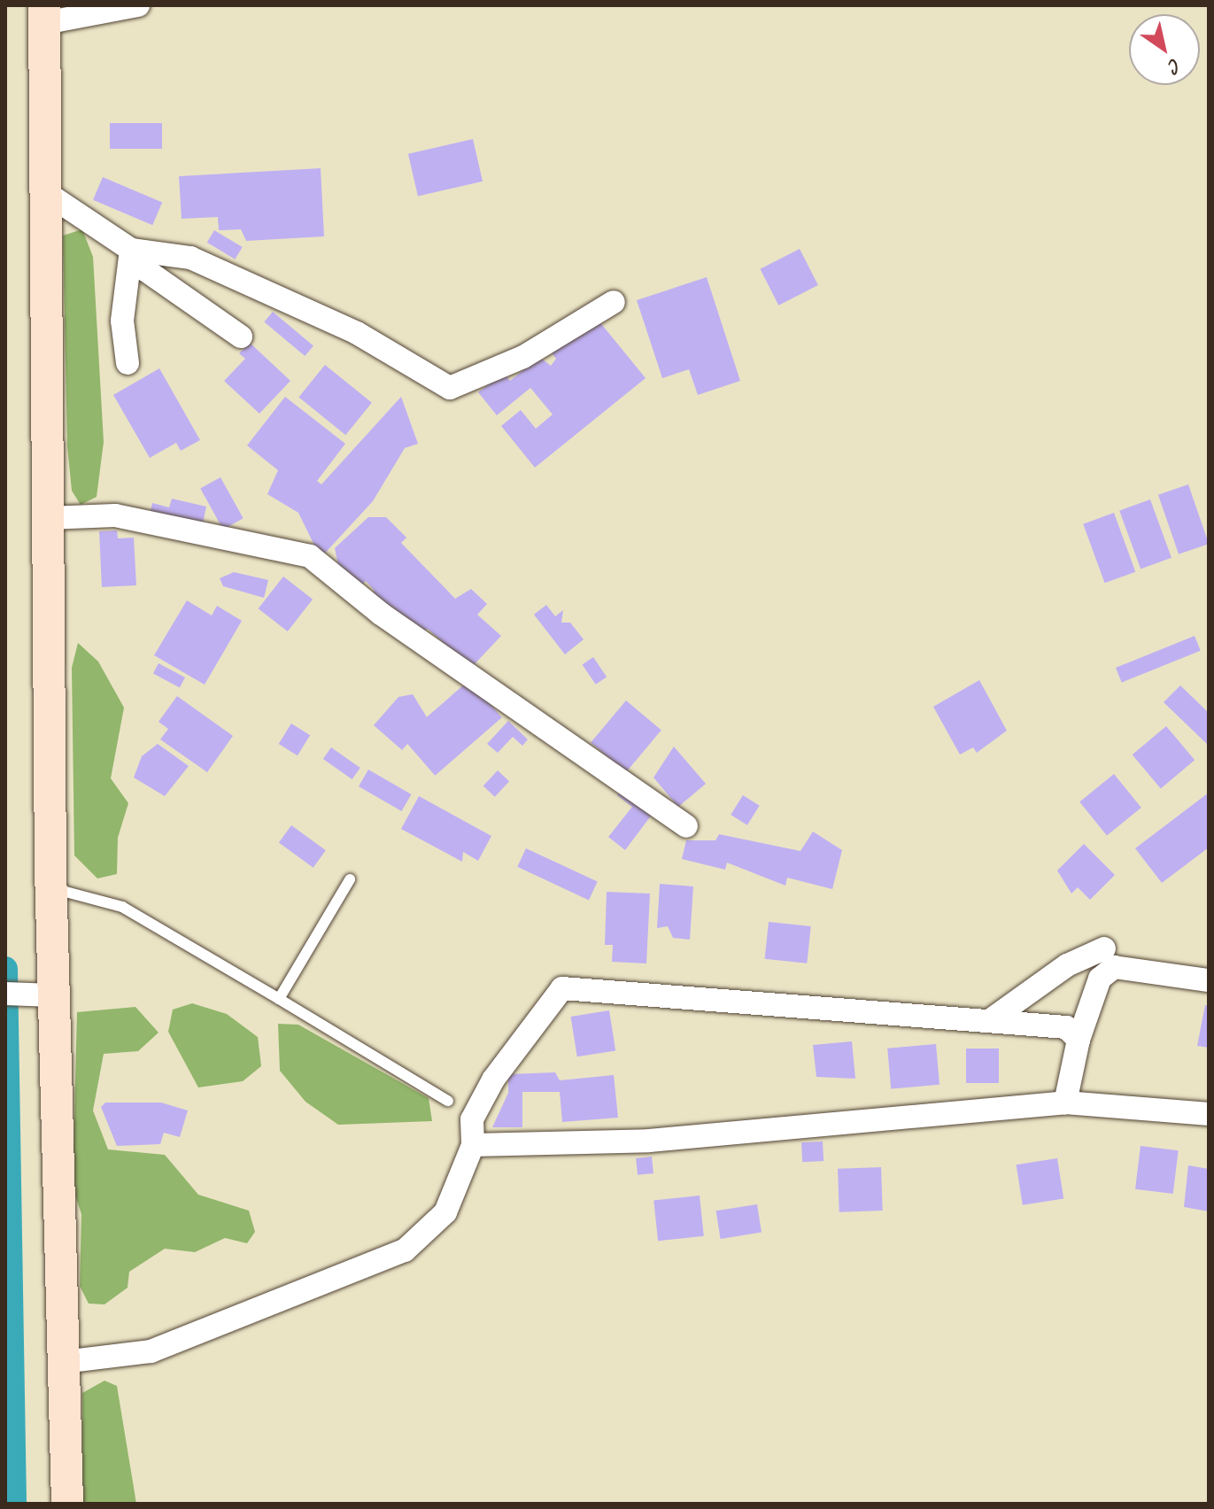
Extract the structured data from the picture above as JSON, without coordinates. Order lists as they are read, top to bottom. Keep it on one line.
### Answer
{"north":"bottom right"}
